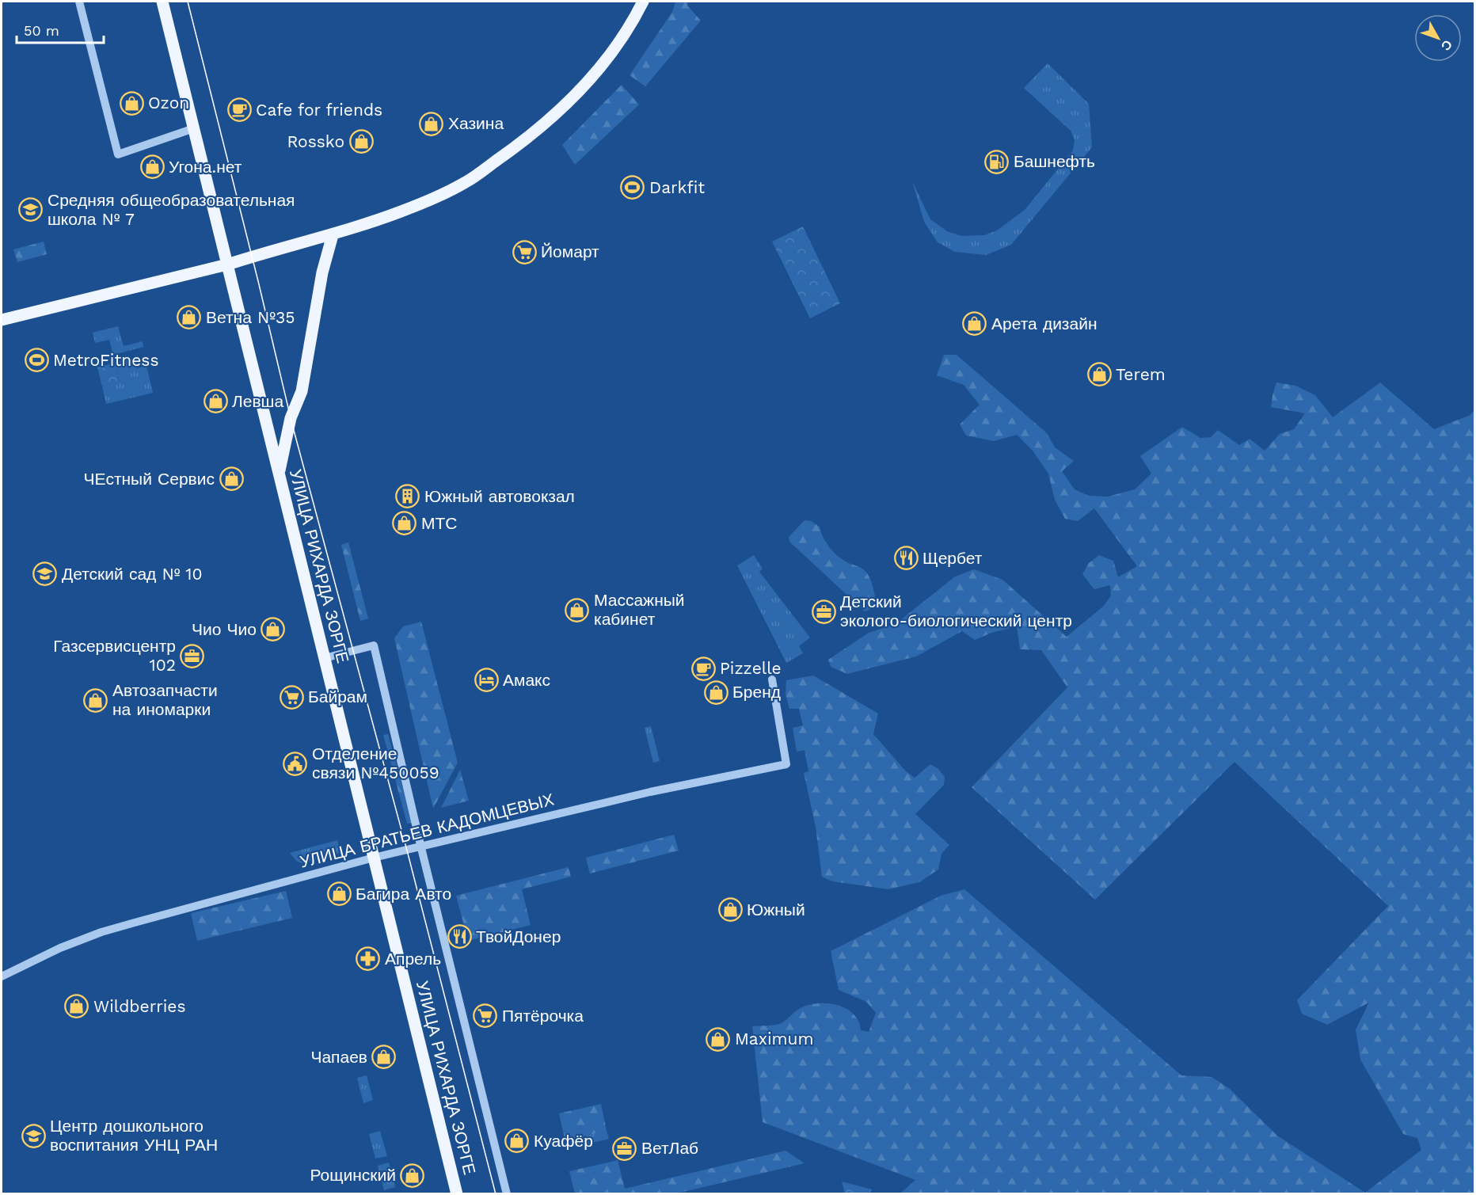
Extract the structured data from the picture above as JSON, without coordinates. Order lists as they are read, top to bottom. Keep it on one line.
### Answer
{"streets":{"main road":["УЛИЦА РИХАРДА ЗОРГЕ"],"street":["УЛИЦА БРАТЬЕВ КАДОМЦЕВЫХ"]},"crossings":[["УЛИЦА РИХАРДА ЗОРГЕ","УЛИЦА БРАТЬЕВ КАДОМЦЕВЫХ"]],"places":{"shop":["Ozon","Хазина","Rossko","Угона.нет","Ветна №35","Арета дизайн","Terem","Левша","ЧЕстный Сервис","МТС","Массажный кабинет","Чио Чио","Бренд","Автозапчасти на иномарки","Багира Авто","Южный","Wildberries","Maximum","Чапаев","Куафёр","Рощинский"],"cafe":["Cafe for friends","Pizzelle"],"fuel station":["Башнефть"],"sports":["Darkfit","MetroFitness"],"school or university":["Средняя общеобразовательная школа № 7","Детский сад № 10","Центр дошкольного воспитания УНЦ РАН"],"supermarket":["Йомарт","Байрам","Пятёрочка"],"building":["Южный автовокзал"],"restaurant":["Щербет","ТвойДонер"],"office":["Детский эколого-биологический центр","Газсервисцентр 102","ВетЛаб"],"hotel":["Амакс"],"public building":["Отделение связи №450059"],"pharmacy":["Апрель"]},"scale_bar":"50 m","north":"bottom right"}
